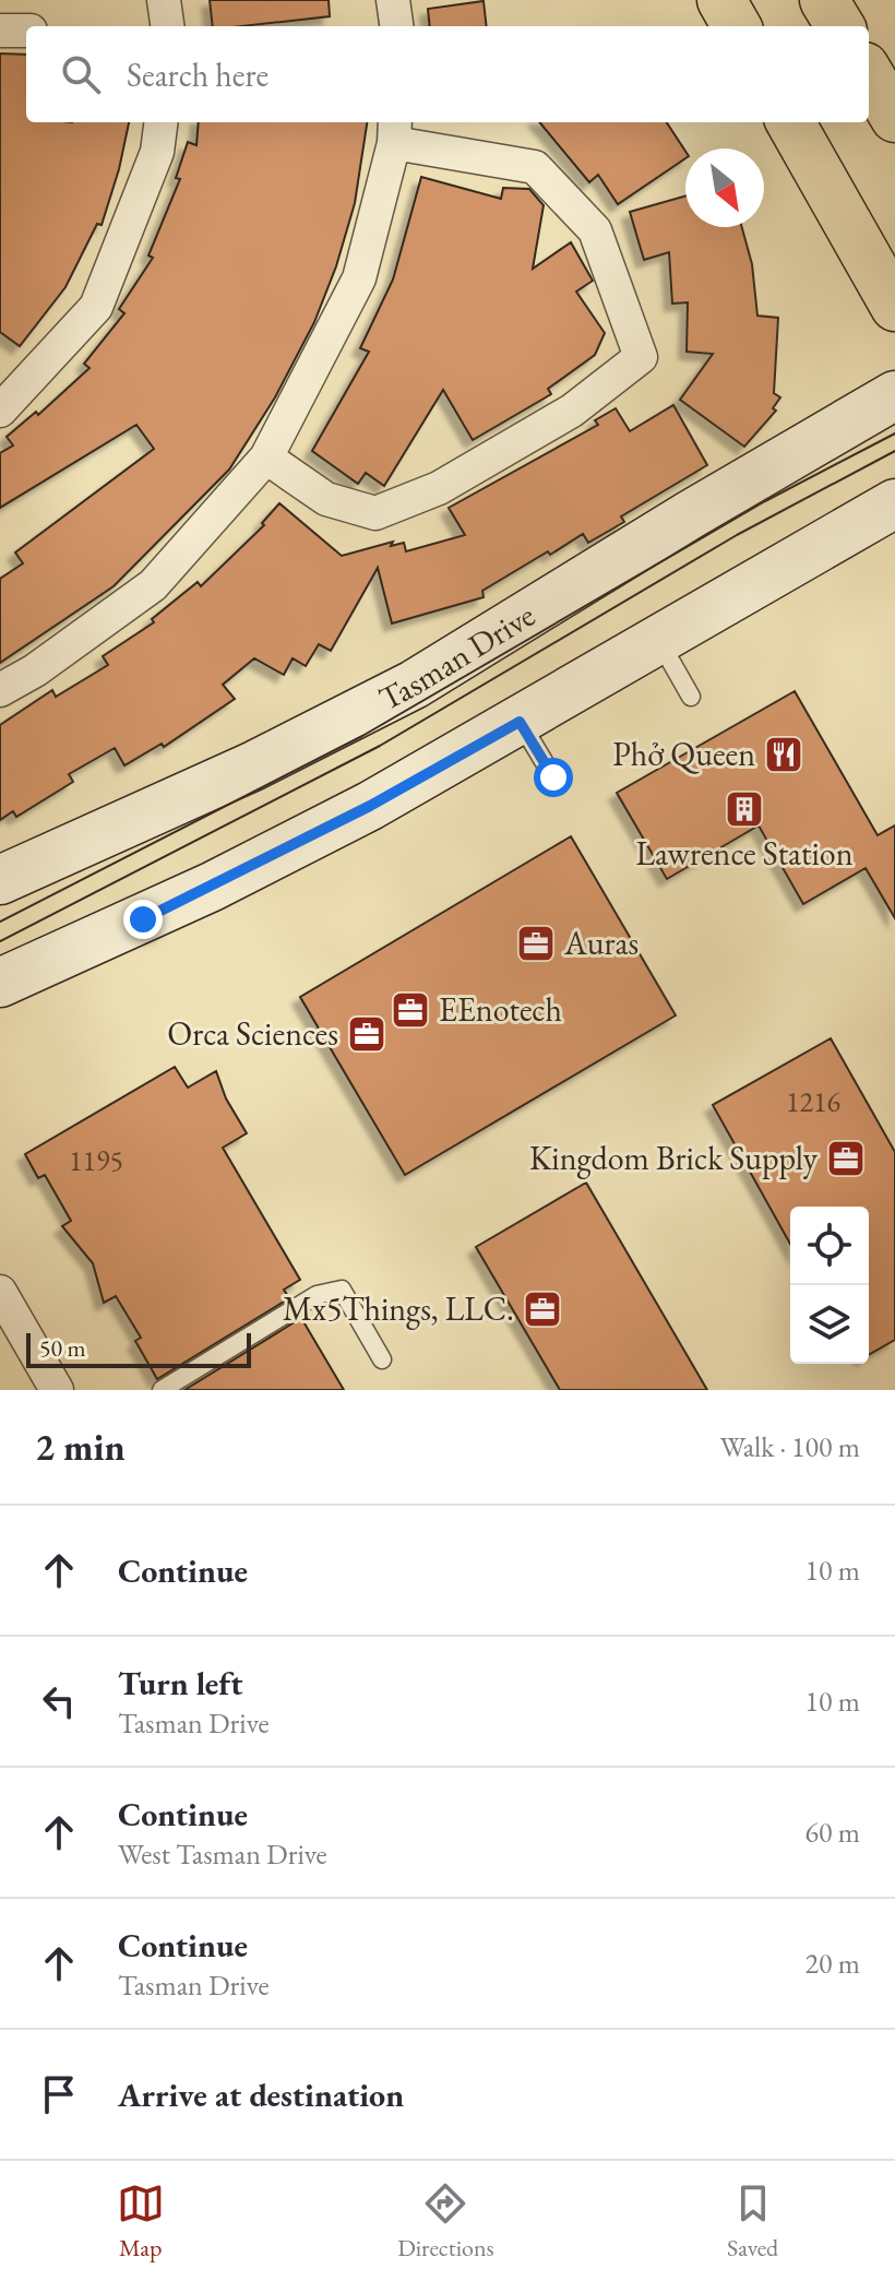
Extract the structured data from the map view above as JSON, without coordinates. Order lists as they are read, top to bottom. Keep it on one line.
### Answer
{"streets":{"main road":["Tasman Drive"]},"places":{"restaurant":["Phở Queen"],"building":["Lawrence Station"],"office":["Auras","EEnotech","Orca Sciences","Kingdom Brick Supply","Mx5Things, LLC."]},"house_numbers":["1216","1195"],"scale_bar":"50 m","north":"bottom right","page":{"search":"Search here","scale":"50 m","heading":["2 min","Walk · 100 m"],"list":[["Continue","10 m"],["Turn left","Tasman Drive","10 m"],["Continue","West Tasman Drive","60 m"],["Continue","Tasman Drive","20 m"],"Arrive at destination"],"nav":["Map","Directions","Saved"]}}
